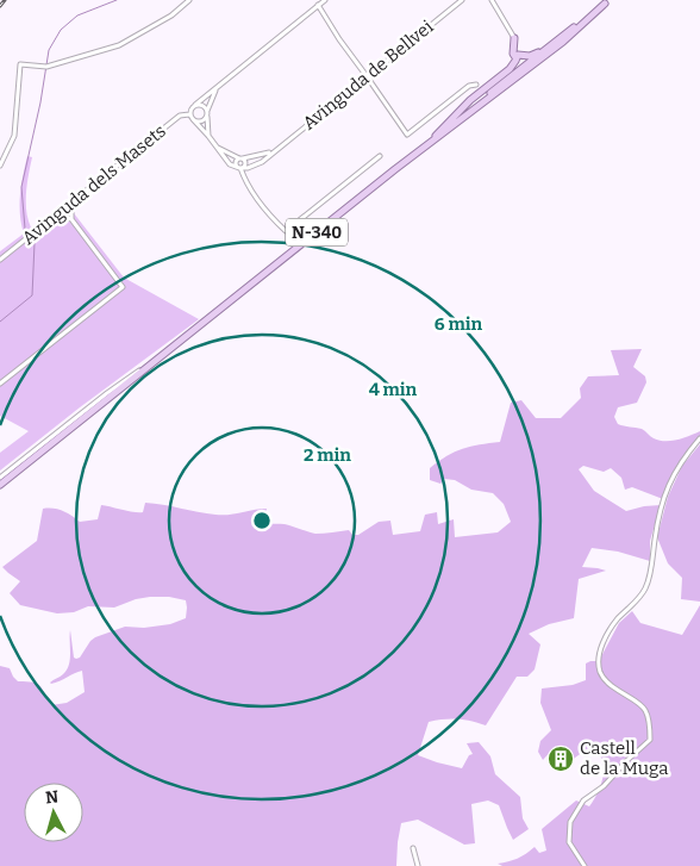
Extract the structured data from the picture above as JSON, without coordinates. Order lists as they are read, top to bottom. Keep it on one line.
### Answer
{"streets":{"main road":["N-340"],"street":["Avinguda de Bellvei","Avinguda dels Masets"]},"places":{"building":["Castell de la Muga"]},"north":"top","rings":["6 min","4 min","2 min"]}
